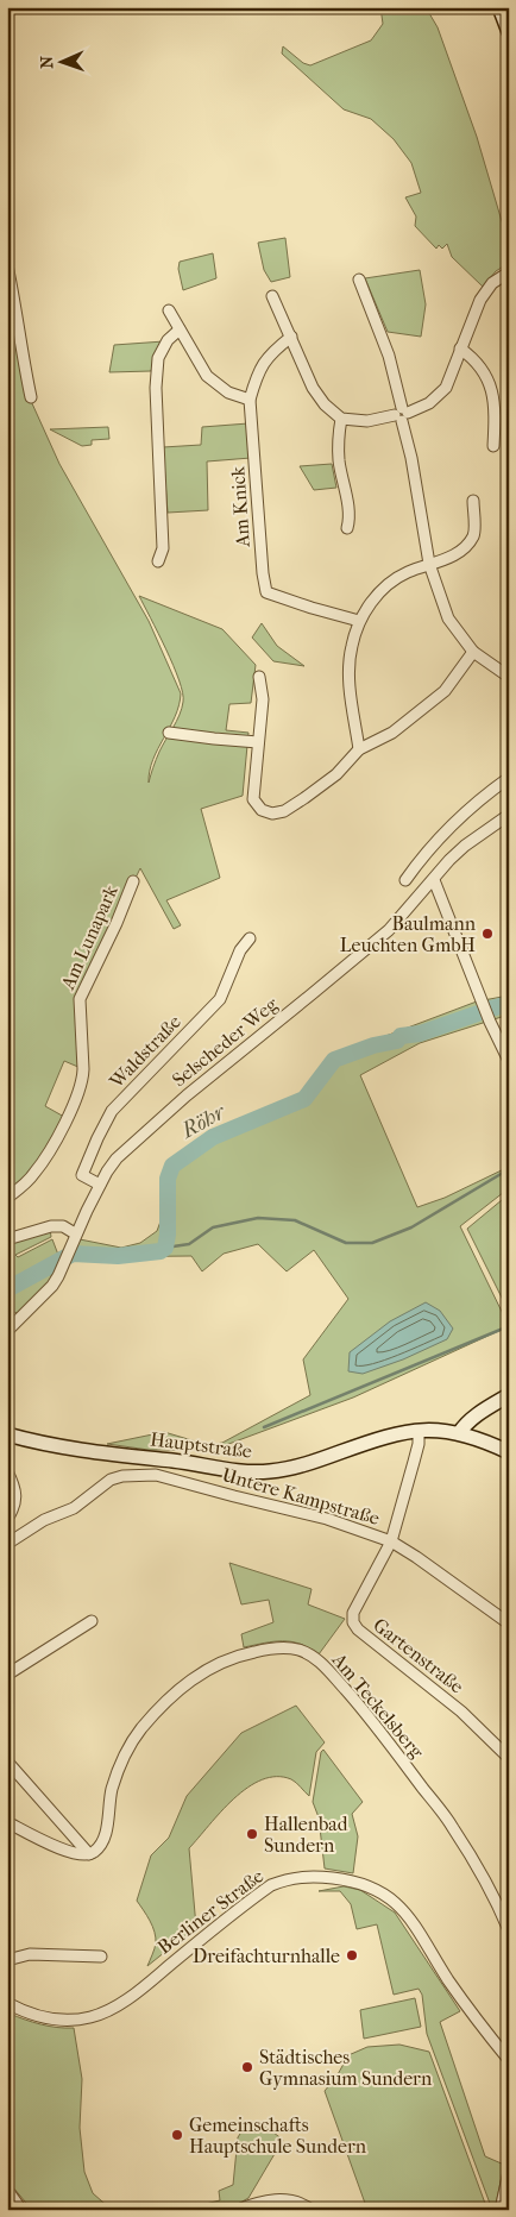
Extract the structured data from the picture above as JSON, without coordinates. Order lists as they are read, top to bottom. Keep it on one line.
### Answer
{"streets":{"main road":["Hauptstraße"],"street":["Am Knick","Am Lunapark","Selscheder Weg","Waldstraße","Untere Kampstraße","Gartenstraße","Am Teckelsberg","Berliner Straße"]},"crossings":[["Selscheder Weg","Waldstraße"],["Hauptstraße","Gartenstraße"],["Untere Kampstraße","Gartenstraße"]],"water":["Röhr"],"places":["Baulmann Leuchten GmbH","Hallenbad Sundern","Dreifachturnhalle","Städtisches Gymnasium Sundern","Gemeinschafts Hauptschule Sundern"],"north":"left"}
